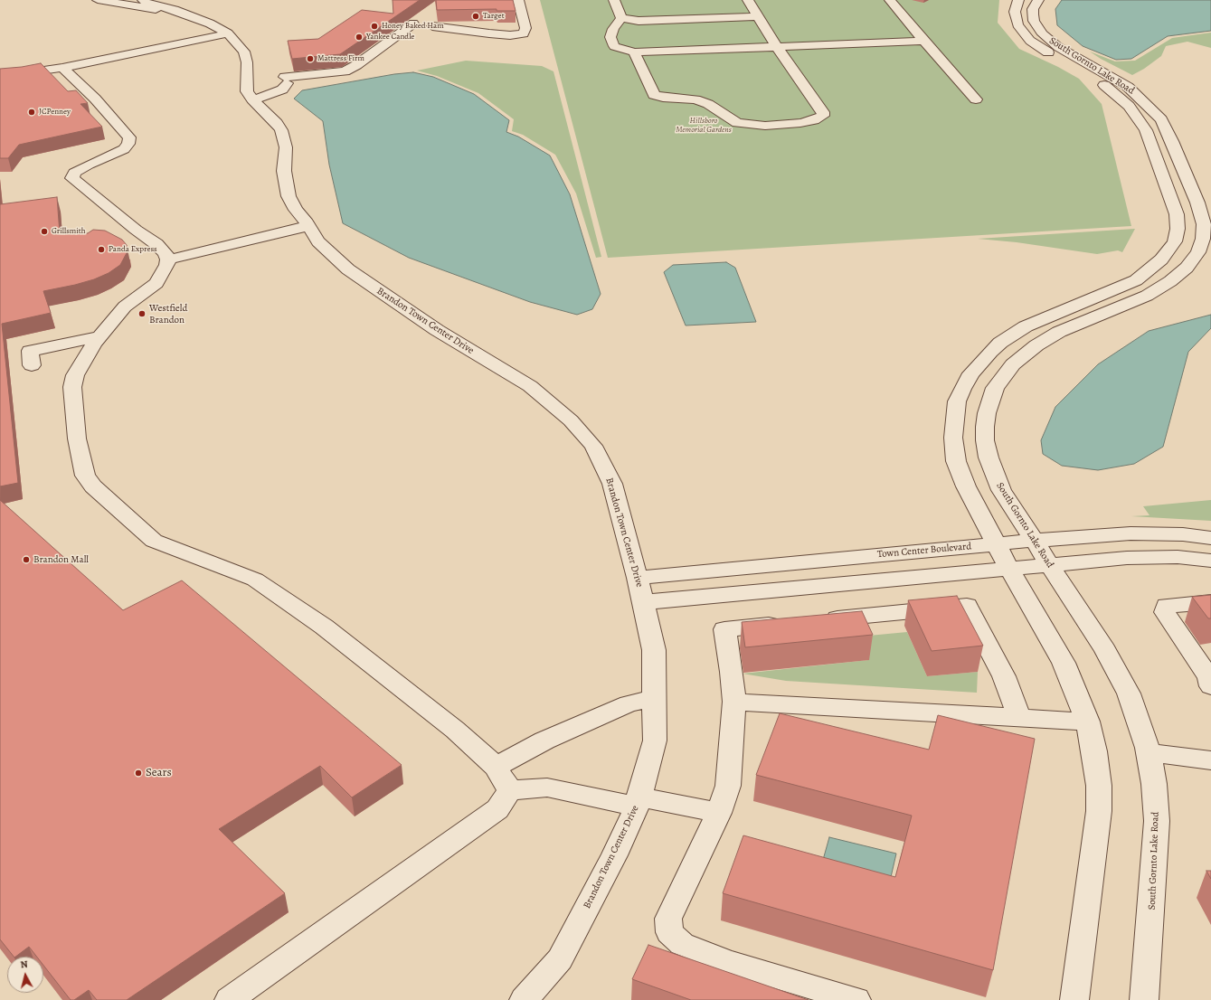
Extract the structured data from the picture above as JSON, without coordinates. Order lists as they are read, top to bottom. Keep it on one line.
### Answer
{"streets":{"street":["South Gornto Lake Road","Brandon Town Center Drive","Town Center Boulevard"]},"crossings":[["South Gornto Lake Road","Town Center Boulevard"],["Brandon Town Center Drive","Town Center Boulevard"]],"parks":["Hillsboro Memorial Gardens"],"places":["Target","Honey Baked Ham","Yankee Candle","Mattress Firm","JCPenney","Grillsmith","Panda Express","Westfield Brandon","Brandon Mall","Sears"],"north":"top"}
